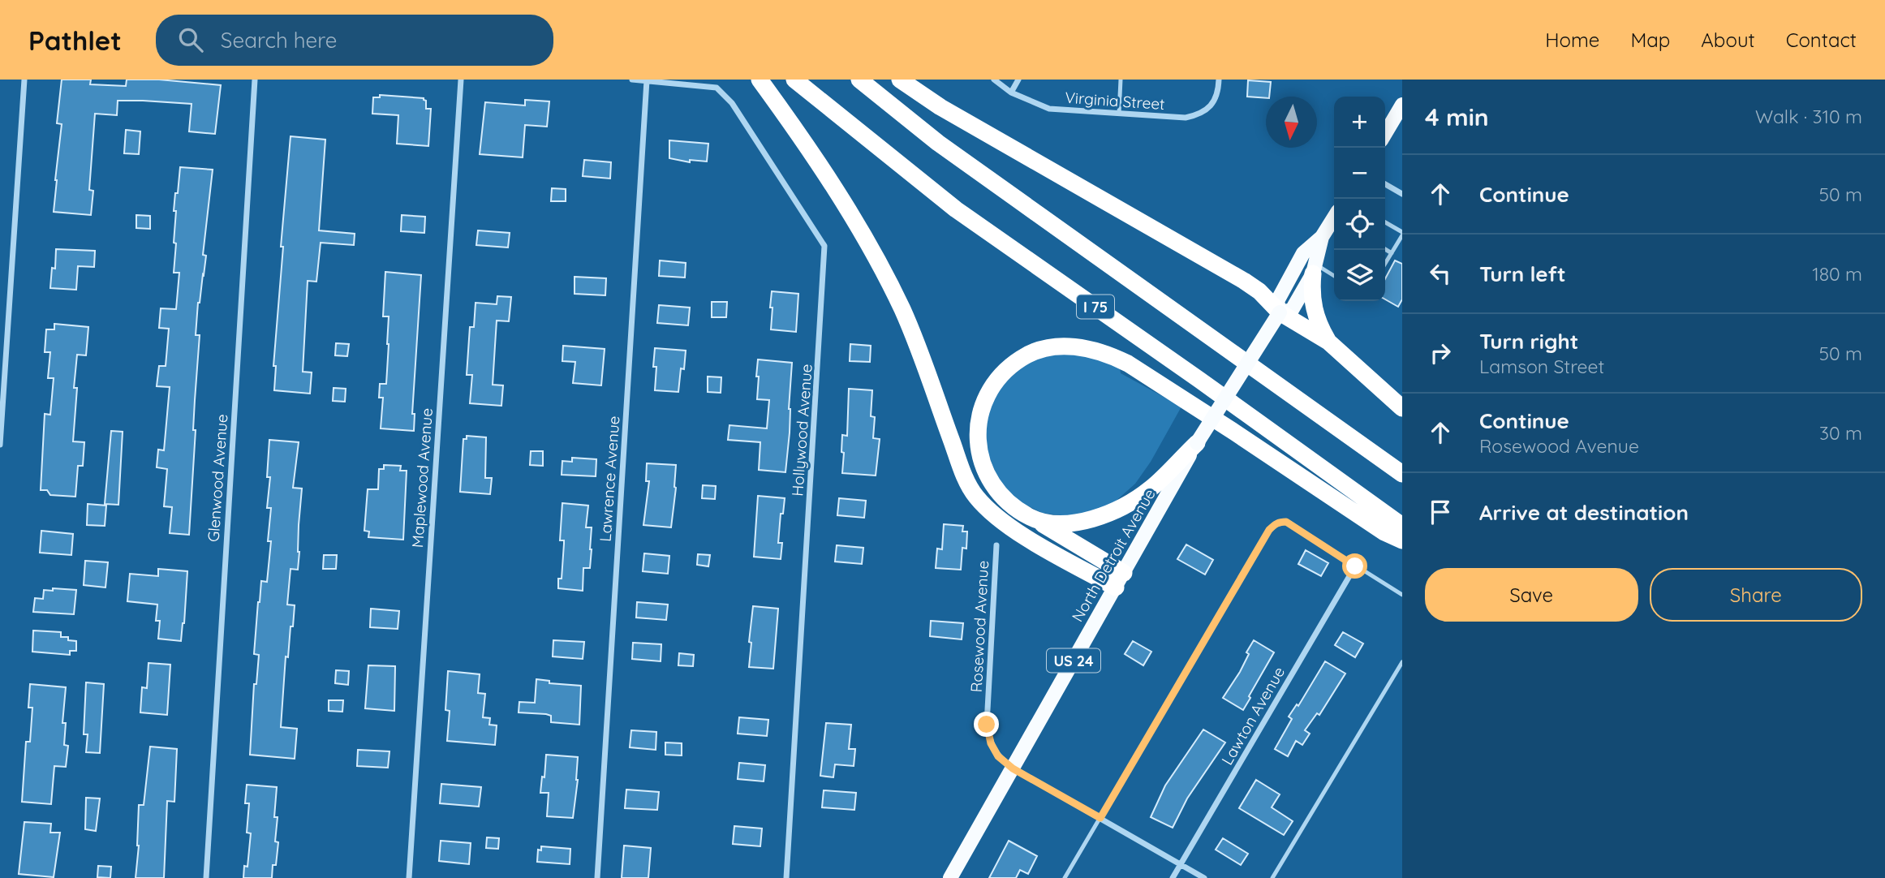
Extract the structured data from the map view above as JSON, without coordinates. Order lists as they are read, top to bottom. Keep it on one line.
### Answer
{"streets":{"highway":["I 75"],"main road":["North Detroit Avenue","US 24"],"street":["Virginia Street","Hollywood Avenue","Glenwood Avenue","Maplewood Avenue","Lawrence Avenue","Rosewood Avenue","Lawton Avenue"]},"crossings":[["Hollywood Avenue","Lawrence Avenue"],["North Detroit Avenue","Rosewood Avenue"],["Rosewood Avenue","Lawton Avenue"]],"north":"bottom","page":{"header":"Pathlet","search":"Search here","nav":["Home","Map","About","Contact"],"heading":["4 min","Walk · 310 m"],"map_buttons":["+","−"],"list":[["Continue","50 m"],["Turn left","180 m"],["Turn right","Lamson Street","50 m"],["Continue","Rosewood Avenue","30 m"],"Arrive at destination"],"buttons":["Save","Share"]}}
